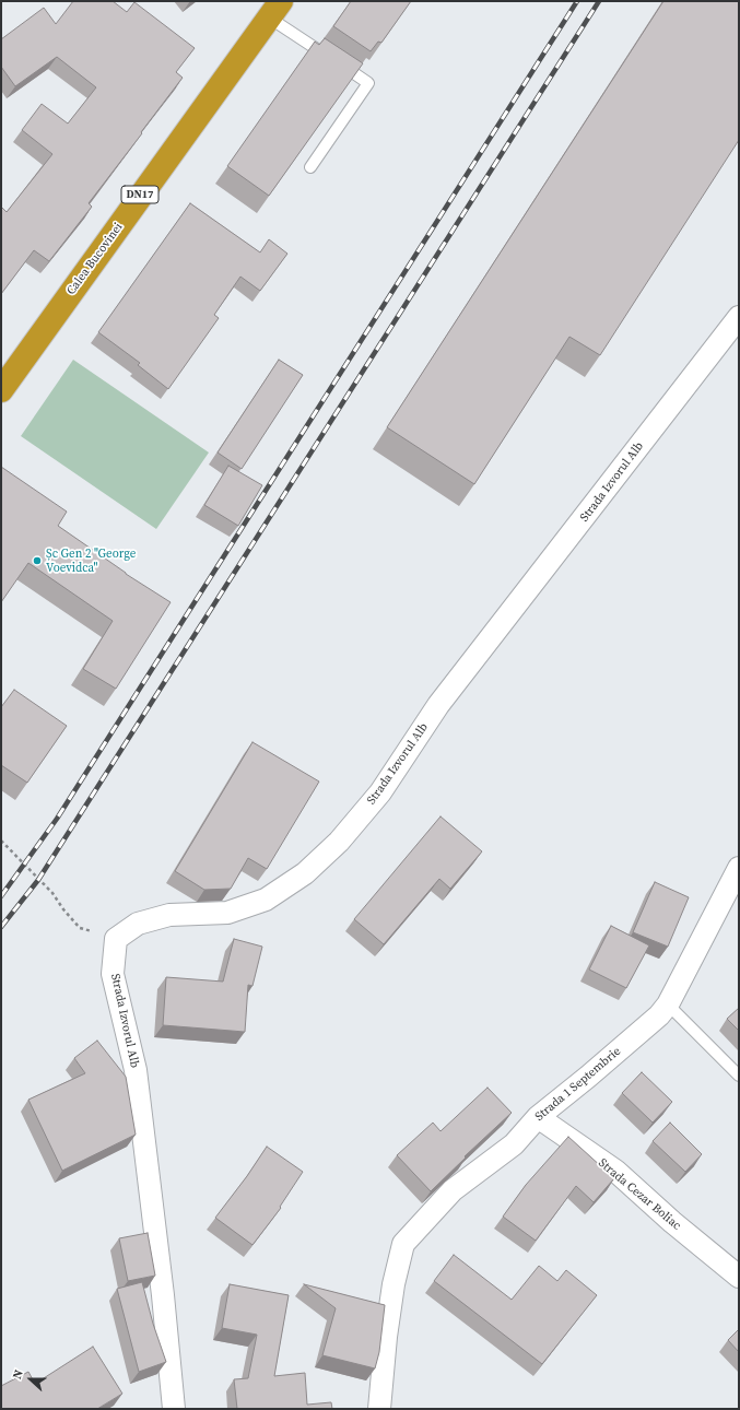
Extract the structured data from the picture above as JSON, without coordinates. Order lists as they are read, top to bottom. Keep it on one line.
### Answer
{"streets":{"highway":["DN17","Calea Bucovinei"],"street":["Strada Izvorul Alb","Strada 1 Septembrie","Strada Cezar Boliac"]},"crossings":[["Strada 1 Septembrie","Strada Cezar Boliac"]],"places":["Șc Gen 2 \"George Voevidca\""],"north":"left"}
